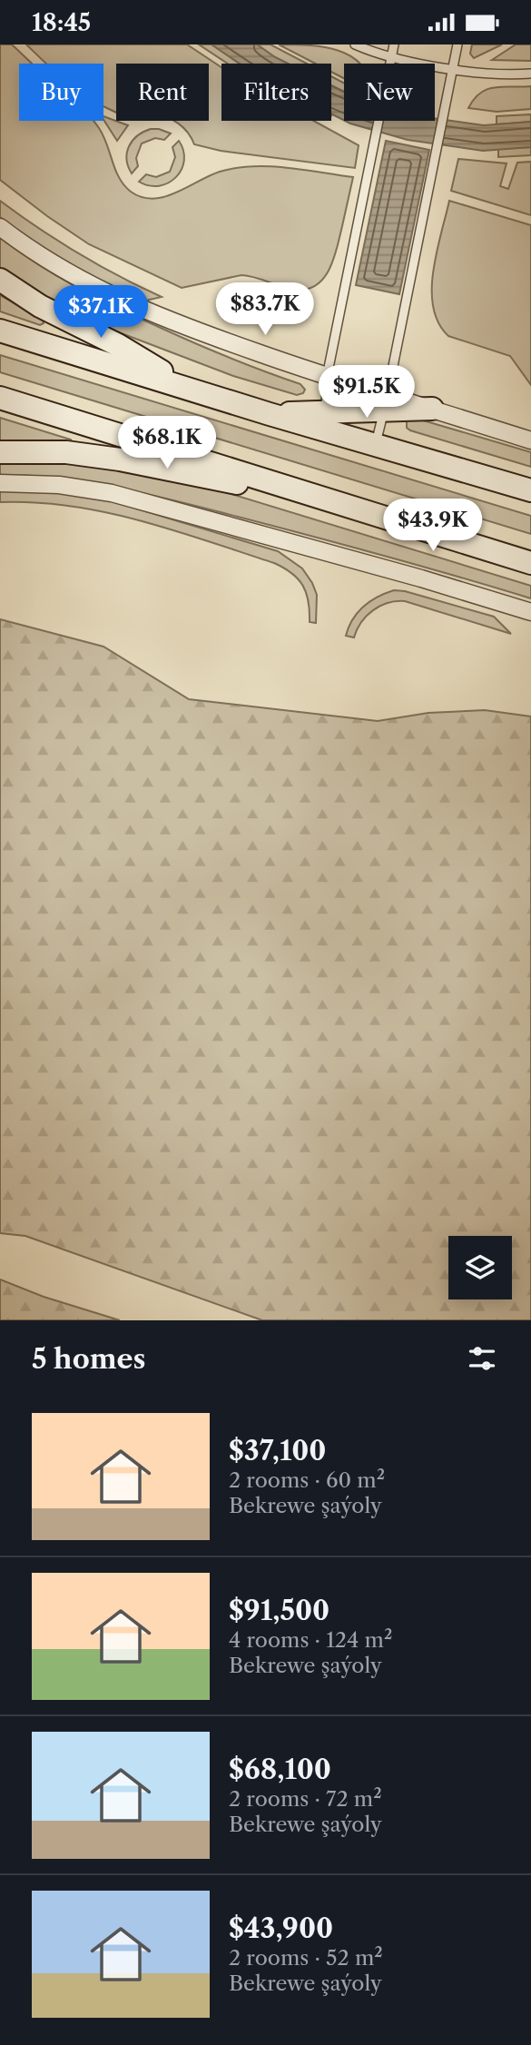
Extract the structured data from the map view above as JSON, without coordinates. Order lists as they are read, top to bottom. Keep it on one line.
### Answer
{"page":{"status":"18:45","chip":["Buy","Rent","Filters","New"],"price":["$83.7K","$37.1K","$91.5K","$68.1K","$43.9K"],"heading":"5 homes","list":[{"name":"$37,100","note":"2 rooms · 60 m² · Bekrewe şaýoly"},{"name":"$91,500","note":"4 rooms · 124 m² · Bekrewe şaýoly"},{"name":"$68,100","note":"2 rooms · 72 m² · Bekrewe şaýoly"},{"name":"$43,900","note":"2 rooms · 52 m² · Bekrewe şaýoly"}]}}
